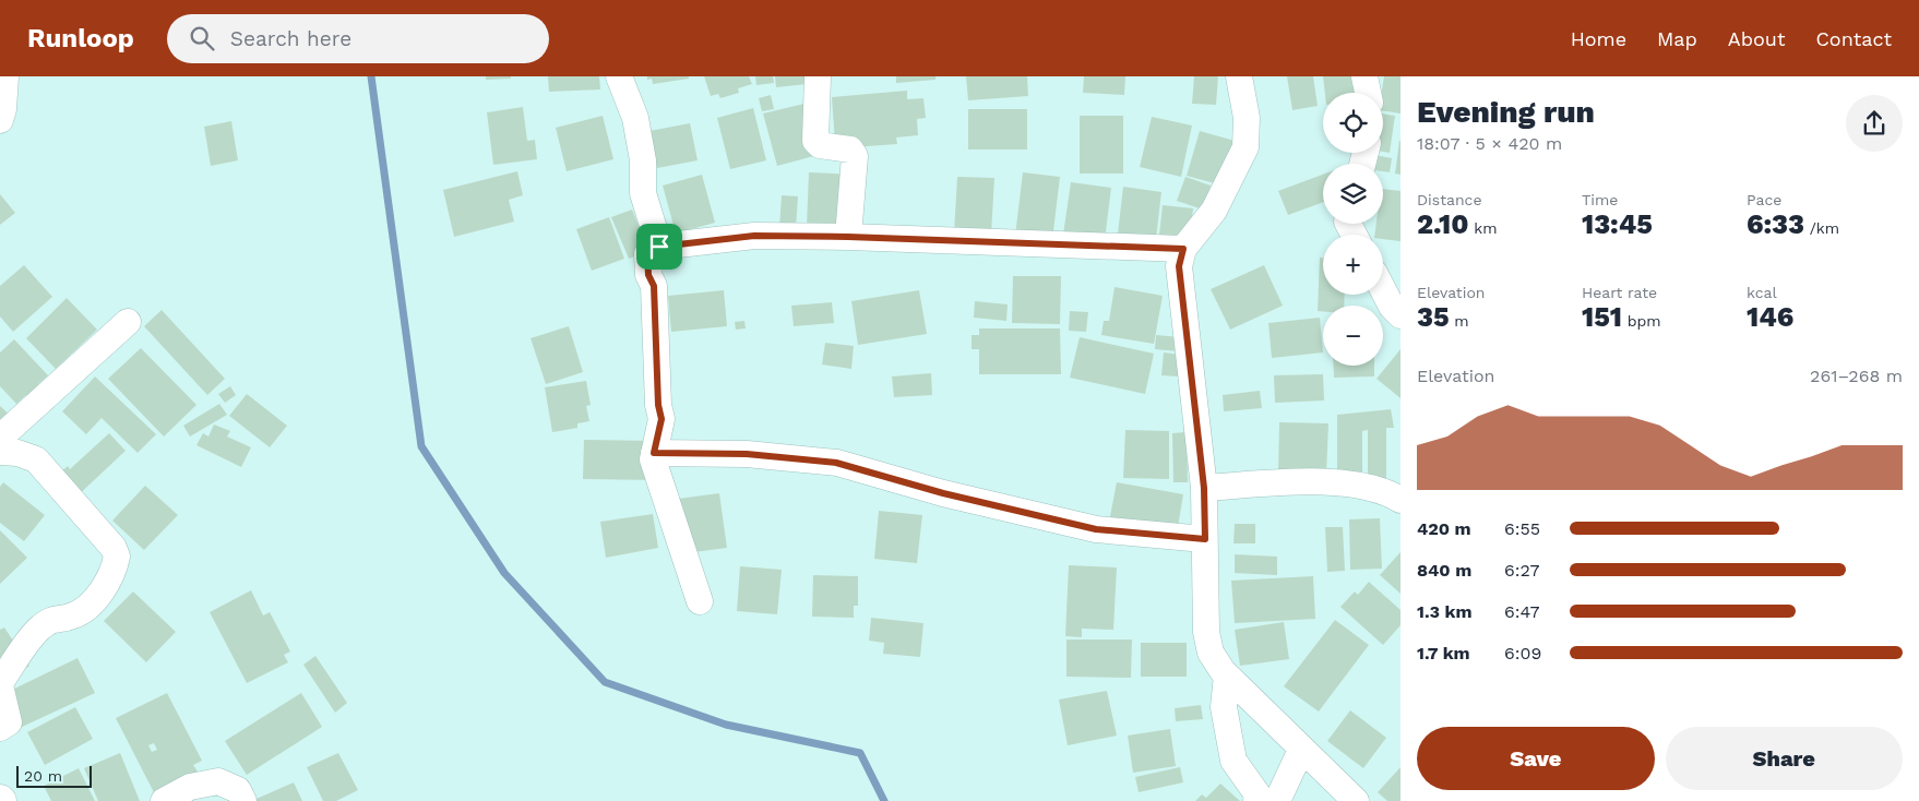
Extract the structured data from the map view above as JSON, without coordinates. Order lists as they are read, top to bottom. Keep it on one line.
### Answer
{"scale_bar":"20 m","page":{"header":"Runloop","search":"Search here","nav":["Home","Map","About","Contact"],"heading":["Evening run","18:07 · 5 × 420 m"],"map_buttons":["+","−"],"stats":[["Distance","2.10 km"],["Time","13:45"],["Pace","6:33 /km"],["Elevation","35 m"],["Heart rate","151 bpm"],["kcal","146"]],"chart":["Elevation","261–268 m"],"list":[{"name":"420 m","note":"6:55"},{"name":"840 m","note":"6:27"},{"name":"1.3 km","note":"6:47"},{"name":"1.7 km","note":"6:09"}],"buttons":["Save","Share"],"scale":"20 m"}}
